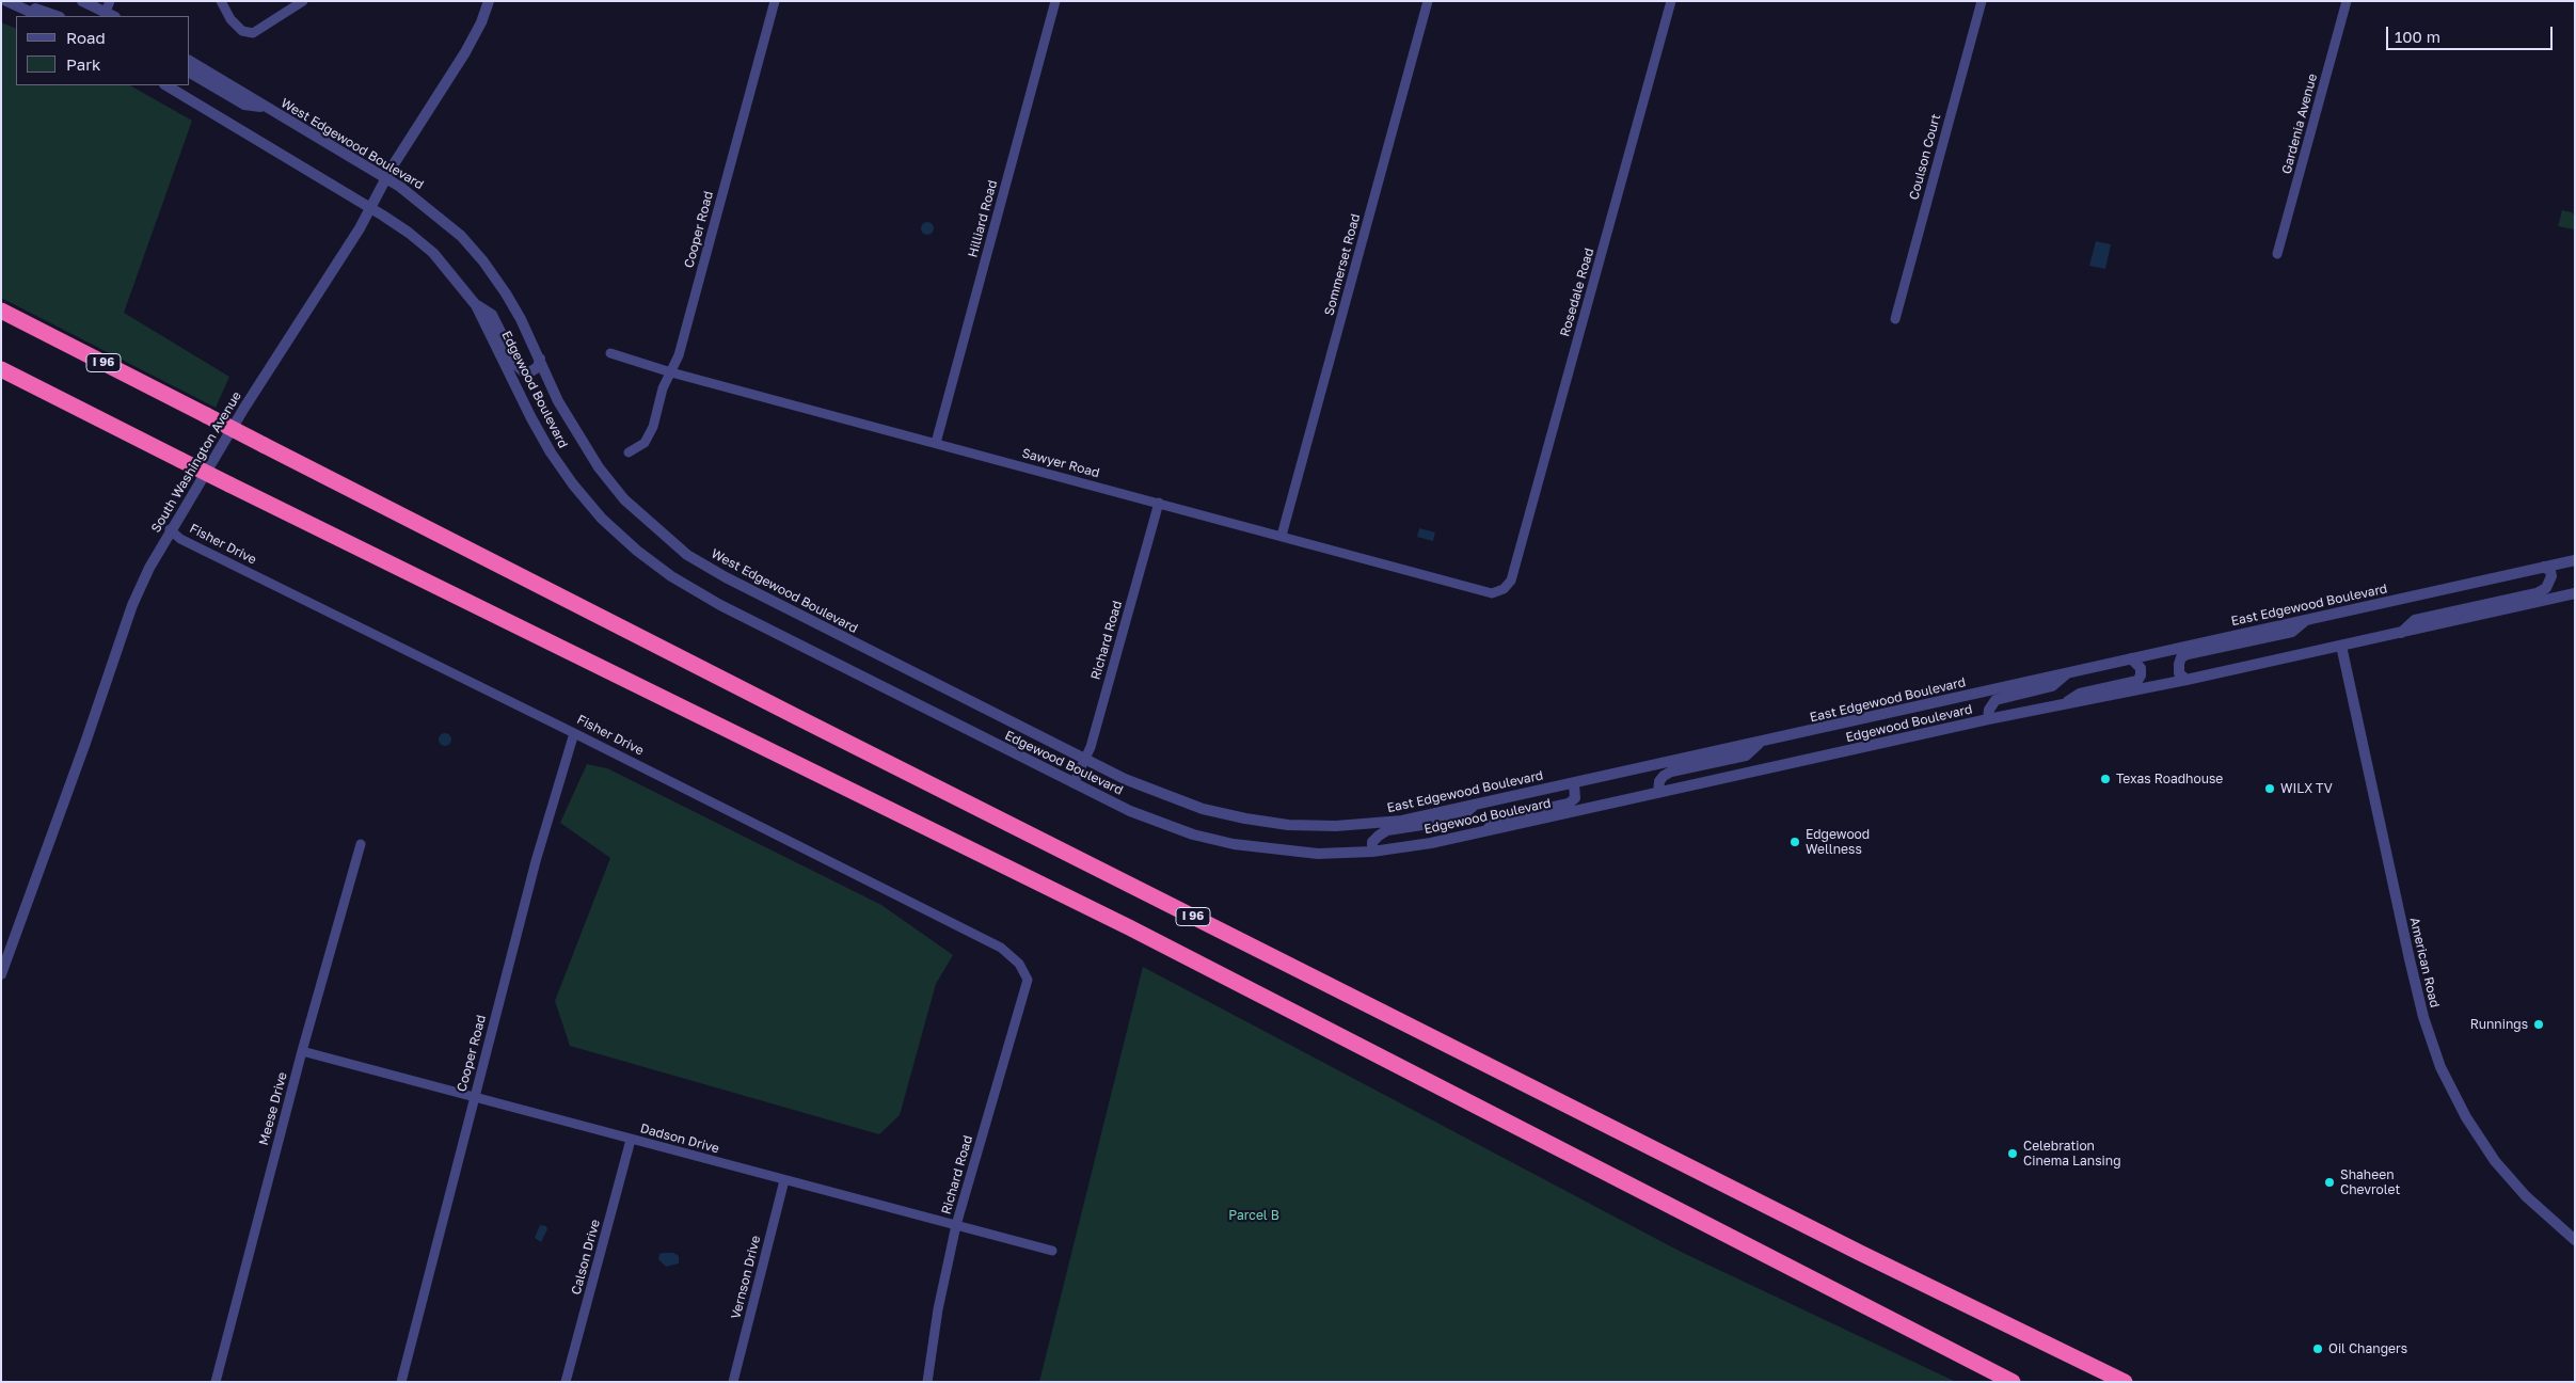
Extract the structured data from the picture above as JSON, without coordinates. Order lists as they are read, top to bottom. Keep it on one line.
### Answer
{"streets":{"highway":["I 96"],"street":["Gardenia Avenue","West Edgewood Boulevard","Coulson Court","Hilliard Road","Cooper Road","Sommerset Road","Rosedale Road","Edgewood Boulevard","South Washington Avenue","Sawyer Road","Fisher Drive","East Edgewood Boulevard","Richard Road","American Road","Meese Drive","Dadson Drive","Calson Drive","Vernson Drive"]},"crossings":[["West Edgewood Boulevard","South Washington Avenue"],["West Edgewood Boulevard","East Edgewood Boulevard"],["West Edgewood Boulevard","Richard Road"],["Hilliard Road","Sawyer Road"],["Cooper Road","Sawyer Road"],["Cooper Road","Fisher Drive"],["Cooper Road","Dadson Drive"],["Sommerset Road","Sawyer Road"],["Rosedale Road","Sawyer Road"],["Edgewood Boulevard","South Washington Avenue"],["Edgewood Boulevard","Richard Road"],["South Washington Avenue","Fisher Drive"],["Sawyer Road","Richard Road"],["Fisher Drive","Richard Road"],["Richard Road","Dadson Drive"],["Meese Drive","Dadson Drive"],["Dadson Drive","Calson Drive"],["Dadson Drive","Vernson Drive"]],"parks":["Parcel B"],"places":["Texas Roadhouse","WILX TV","Edgewood Wellness","Runnings","Celebration Cinema Lansing","Shaheen Chevrolet","Oil Changers"],"legend":["Road","Park"],"scale_bar":"100 m"}
